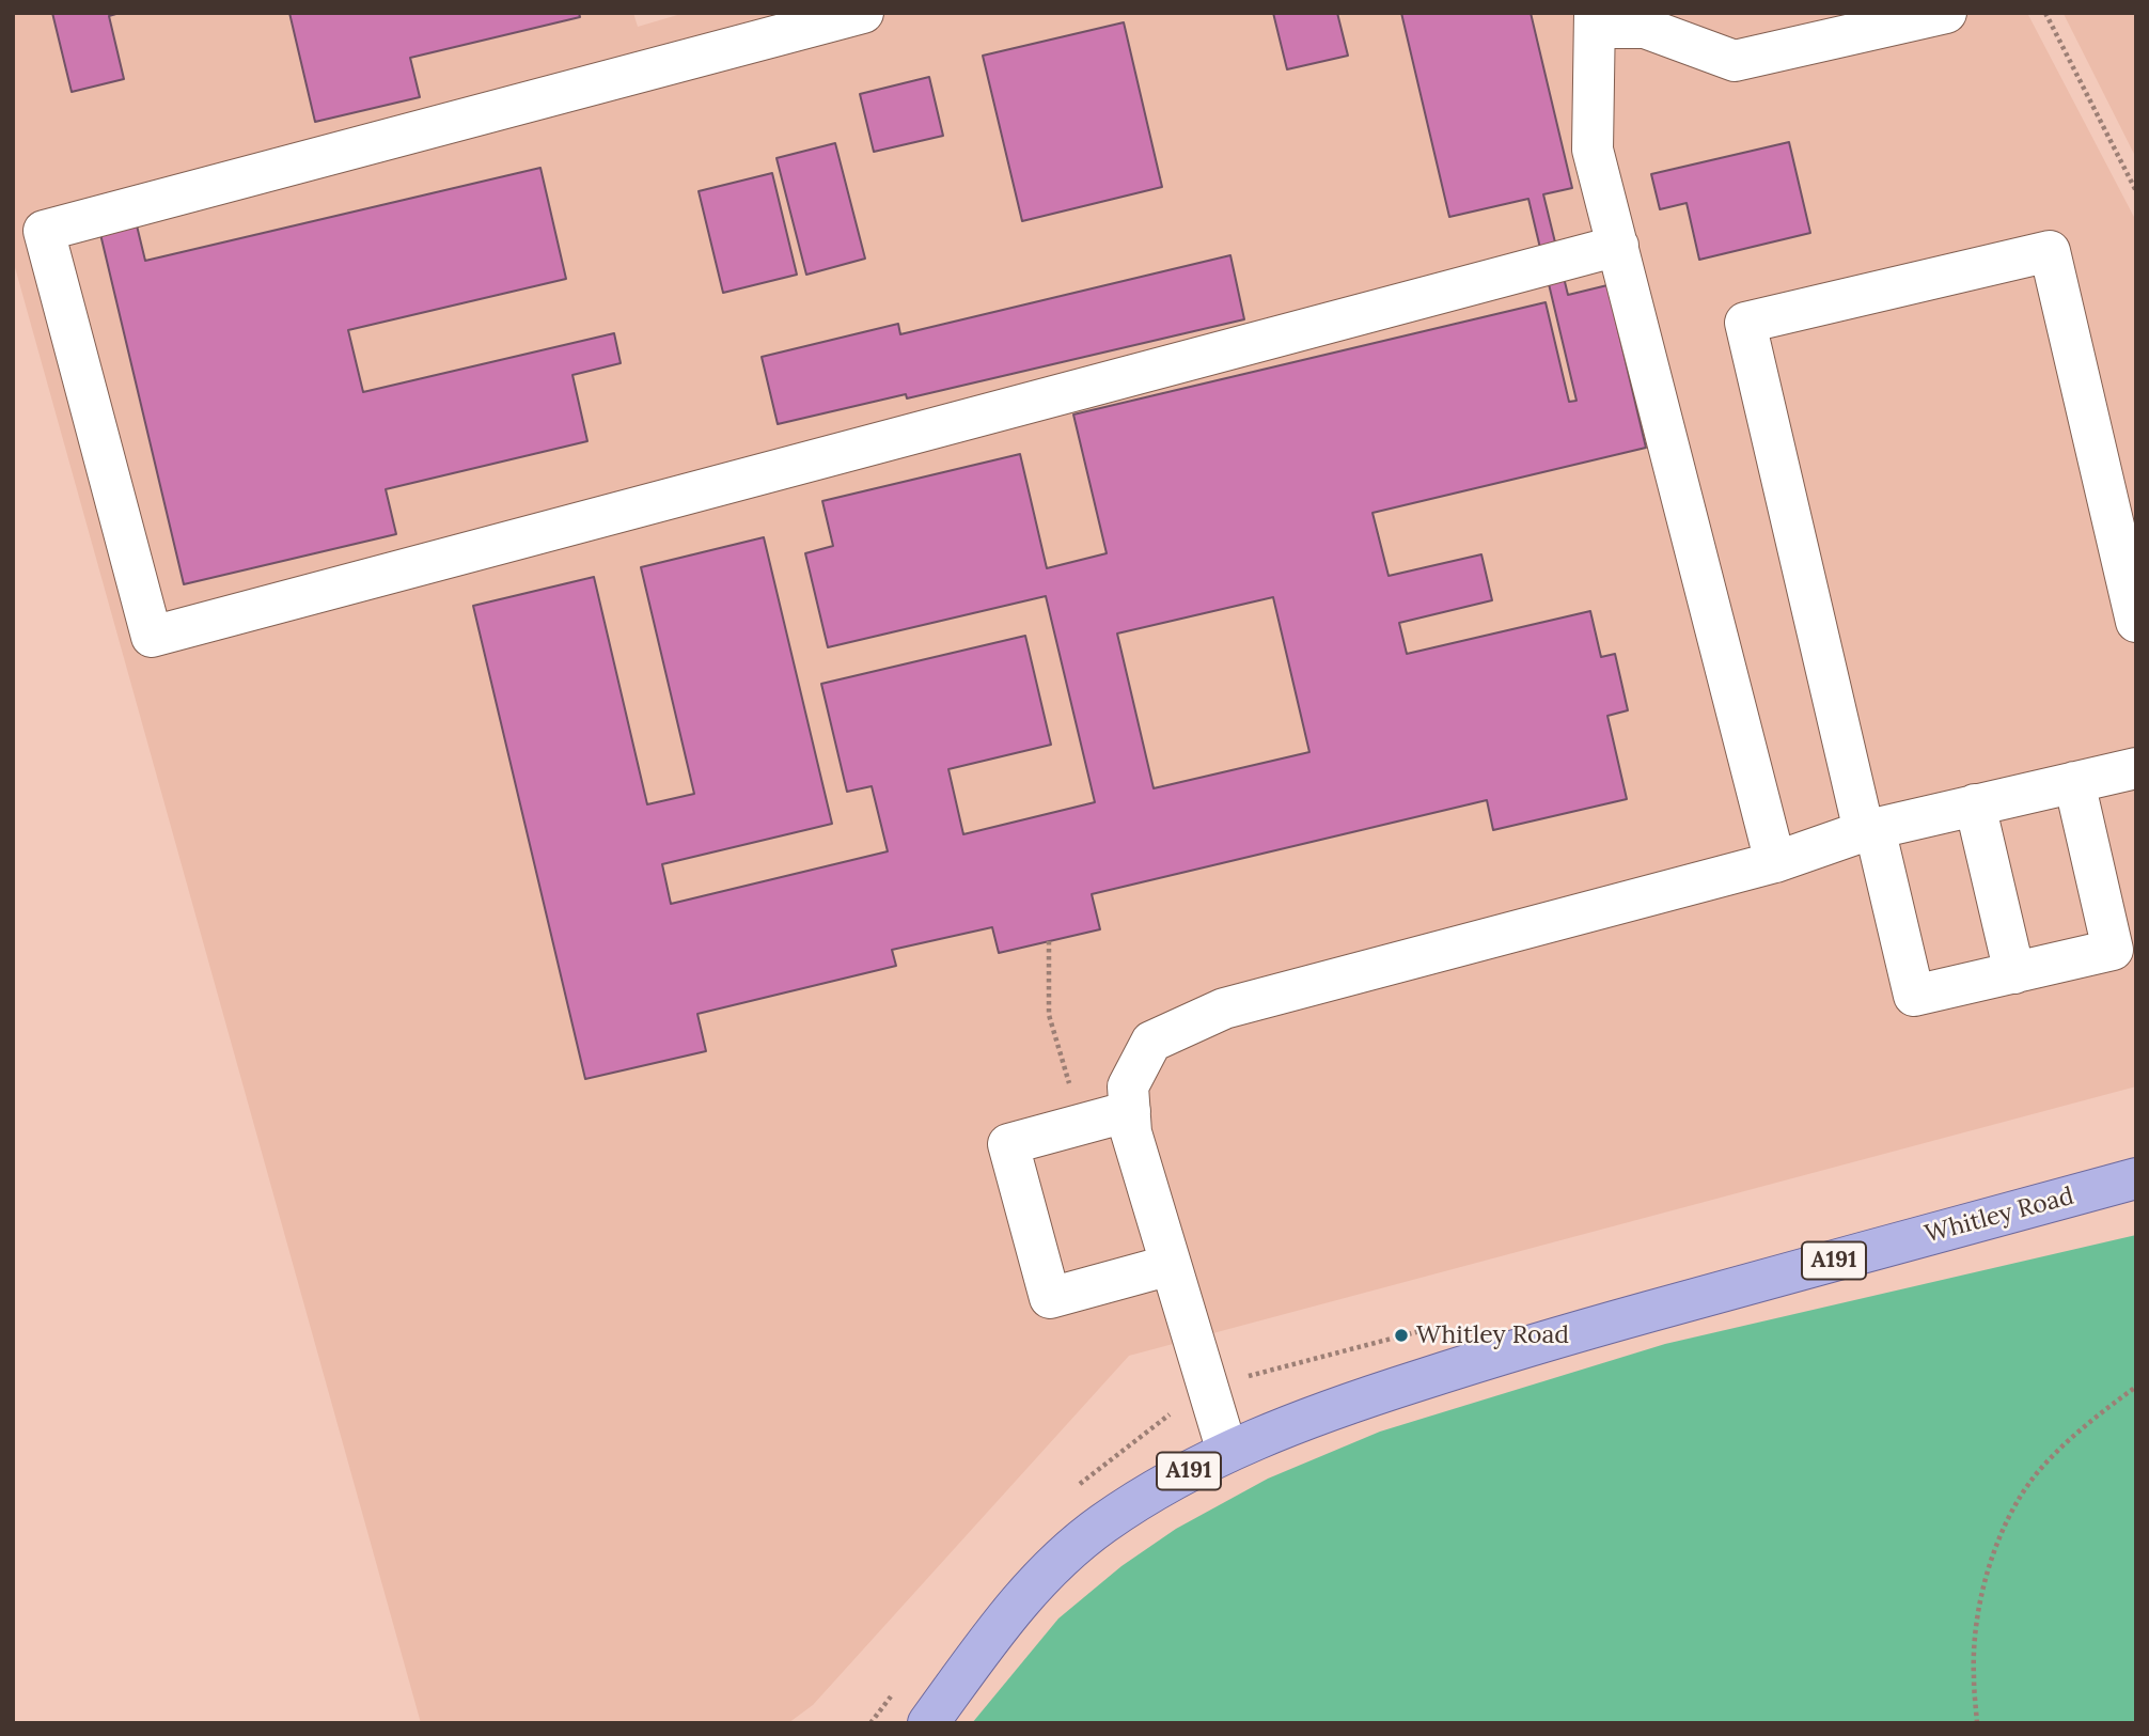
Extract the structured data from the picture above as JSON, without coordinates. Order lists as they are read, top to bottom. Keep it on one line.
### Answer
{"streets":{"main road":["Whitley Road","A191"]},"places":["Whitley Road"]}
